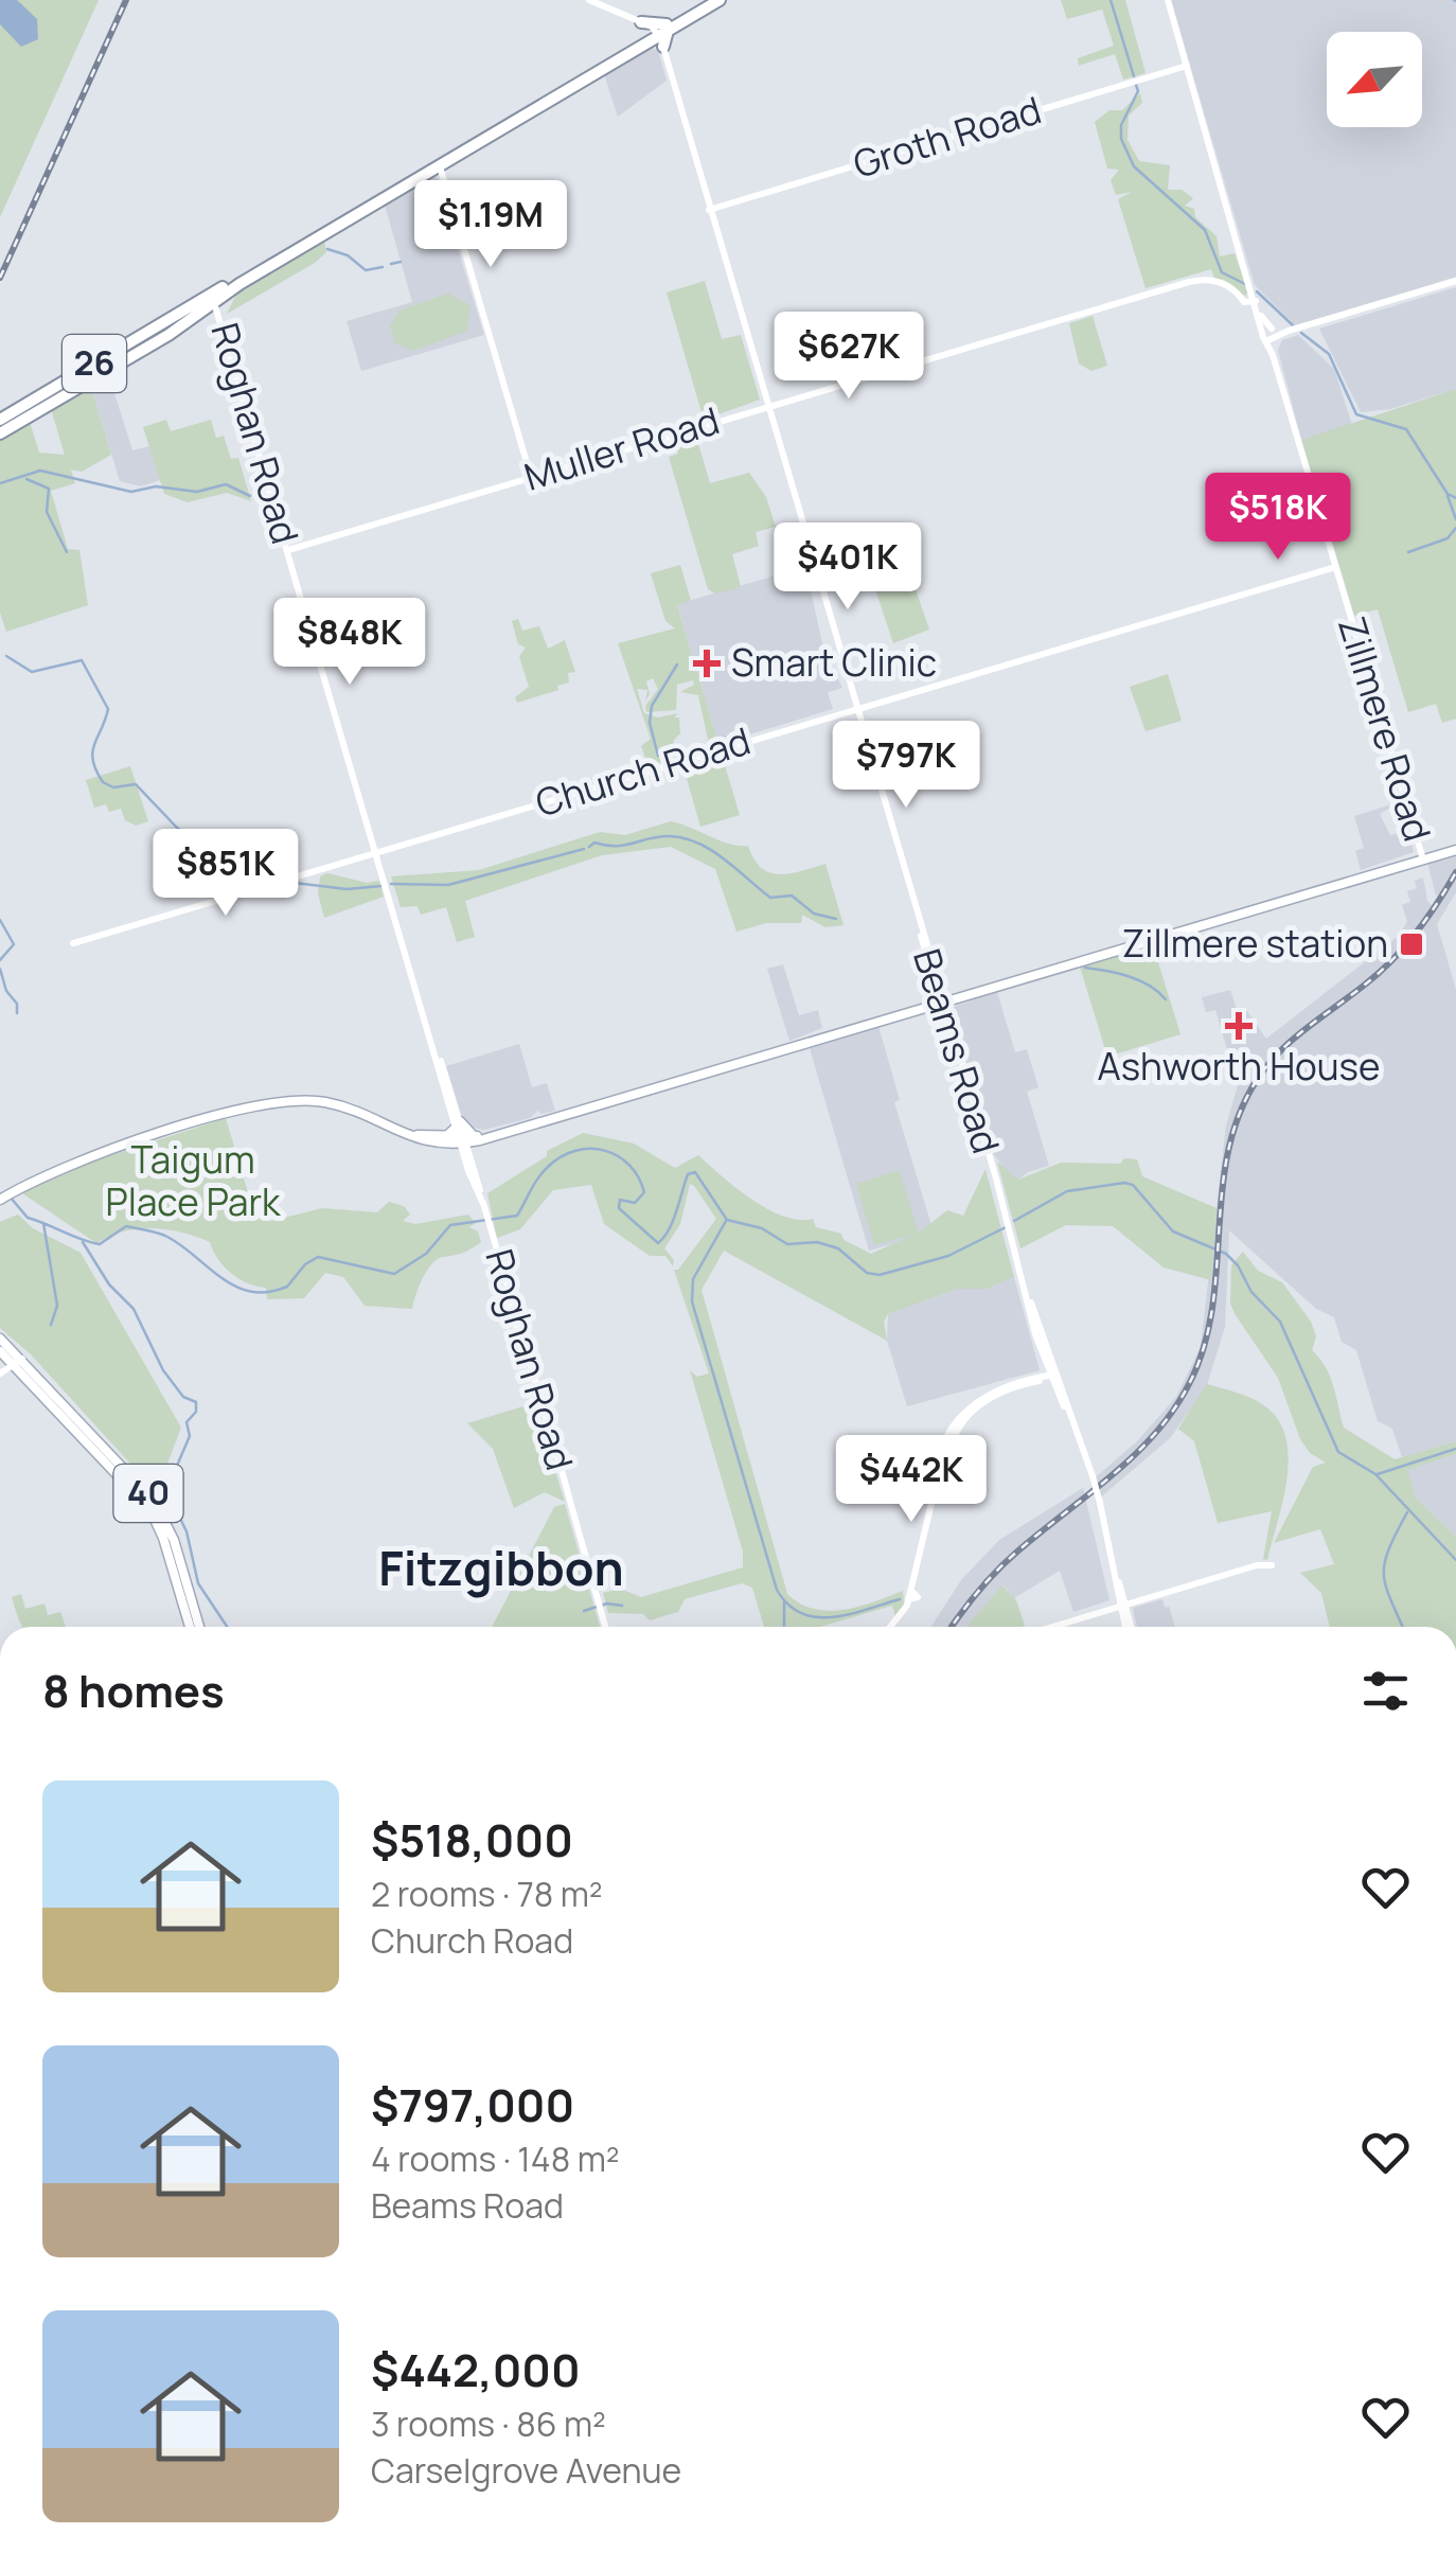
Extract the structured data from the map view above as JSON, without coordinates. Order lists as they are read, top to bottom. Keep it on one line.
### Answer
{"streets":{"highway":["26"],"main road":["Groth Road","Roghan Road","Muller Road","Zillmere Road","Church Road","Beams Road","40"]},"crossings":[["Groth Road","Zillmere Road"],["Groth Road","Beams Road"],["26","Roghan Road"],["26","Beams Road"],["Roghan Road","Muller Road"],["Roghan Road","Church Road"],["Muller Road","Zillmere Road"],["Muller Road","Beams Road"],["Zillmere Road","Church Road"],["Church Road","Beams Road"]],"districts":["Fitzgibbon"],"parks":["Taigum Place Park"],"places":{"health":["Smart Clinic","Ashworth House"],"transit":["Zillmere station"]},"north":"bottom left","page":{"price":["$1.19M","$627K","$518K","$401K","$848K","$797K","$851K","$442K"],"heading":"8 homes","list":[{"name":"$518,000","note":"2 rooms · 78 m² · Church Road"},{"name":"$797,000","note":"4 rooms · 148 m² · Beams Road"},{"name":"$442,000","note":"3 rooms · 86 m² · Carselgrove Avenue"}]}}
